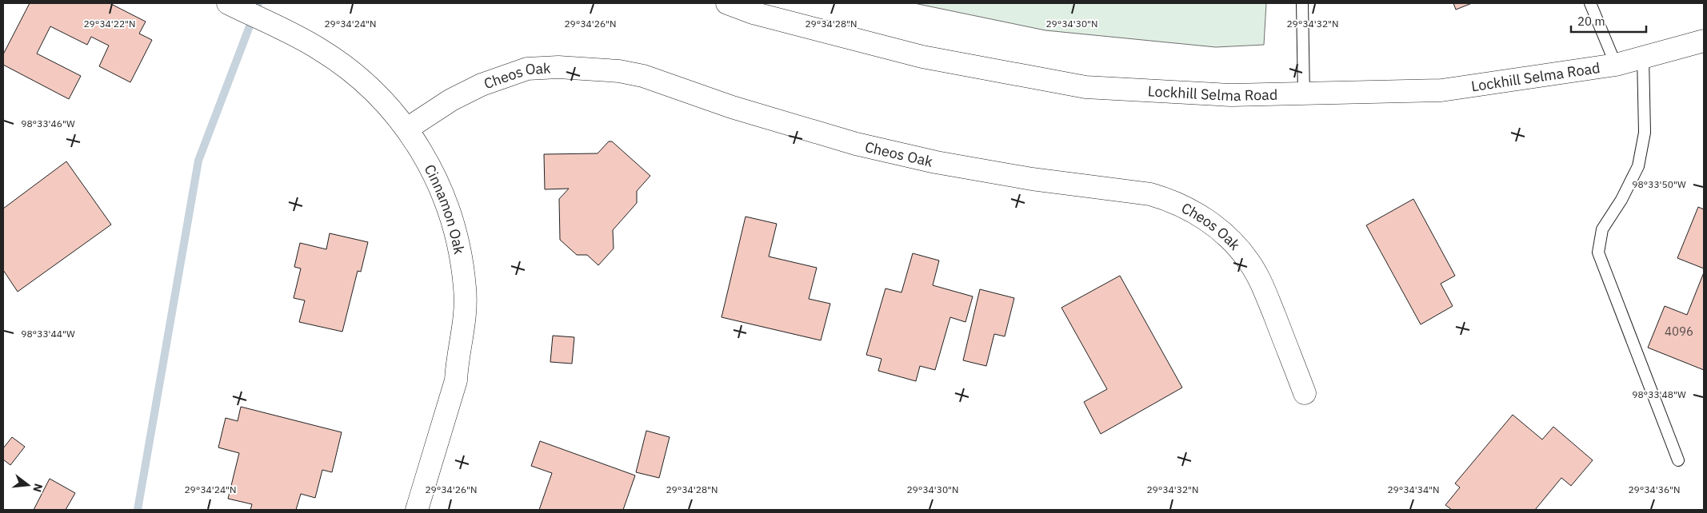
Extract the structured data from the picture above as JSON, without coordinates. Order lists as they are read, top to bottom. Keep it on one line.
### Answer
{"streets":{"street":["Lockhill Selma Road","Cheos Oak","Cinnamon Oak"]},"crossings":[["Cheos Oak","Cinnamon Oak"]],"house_numbers":["4096"],"scale_bar":"20 m","north":"right","coordinates":["29°34'22\"N","29°34'24\"N","29°34'26\"N","29°34'28\"N","29°34'30\"N","29°34'32\"N","98°33'46\"W","98°33'50\"W","98°33'44\"W","98°33'48\"W","29°34'34\"N","29°34'36\"N"]}
